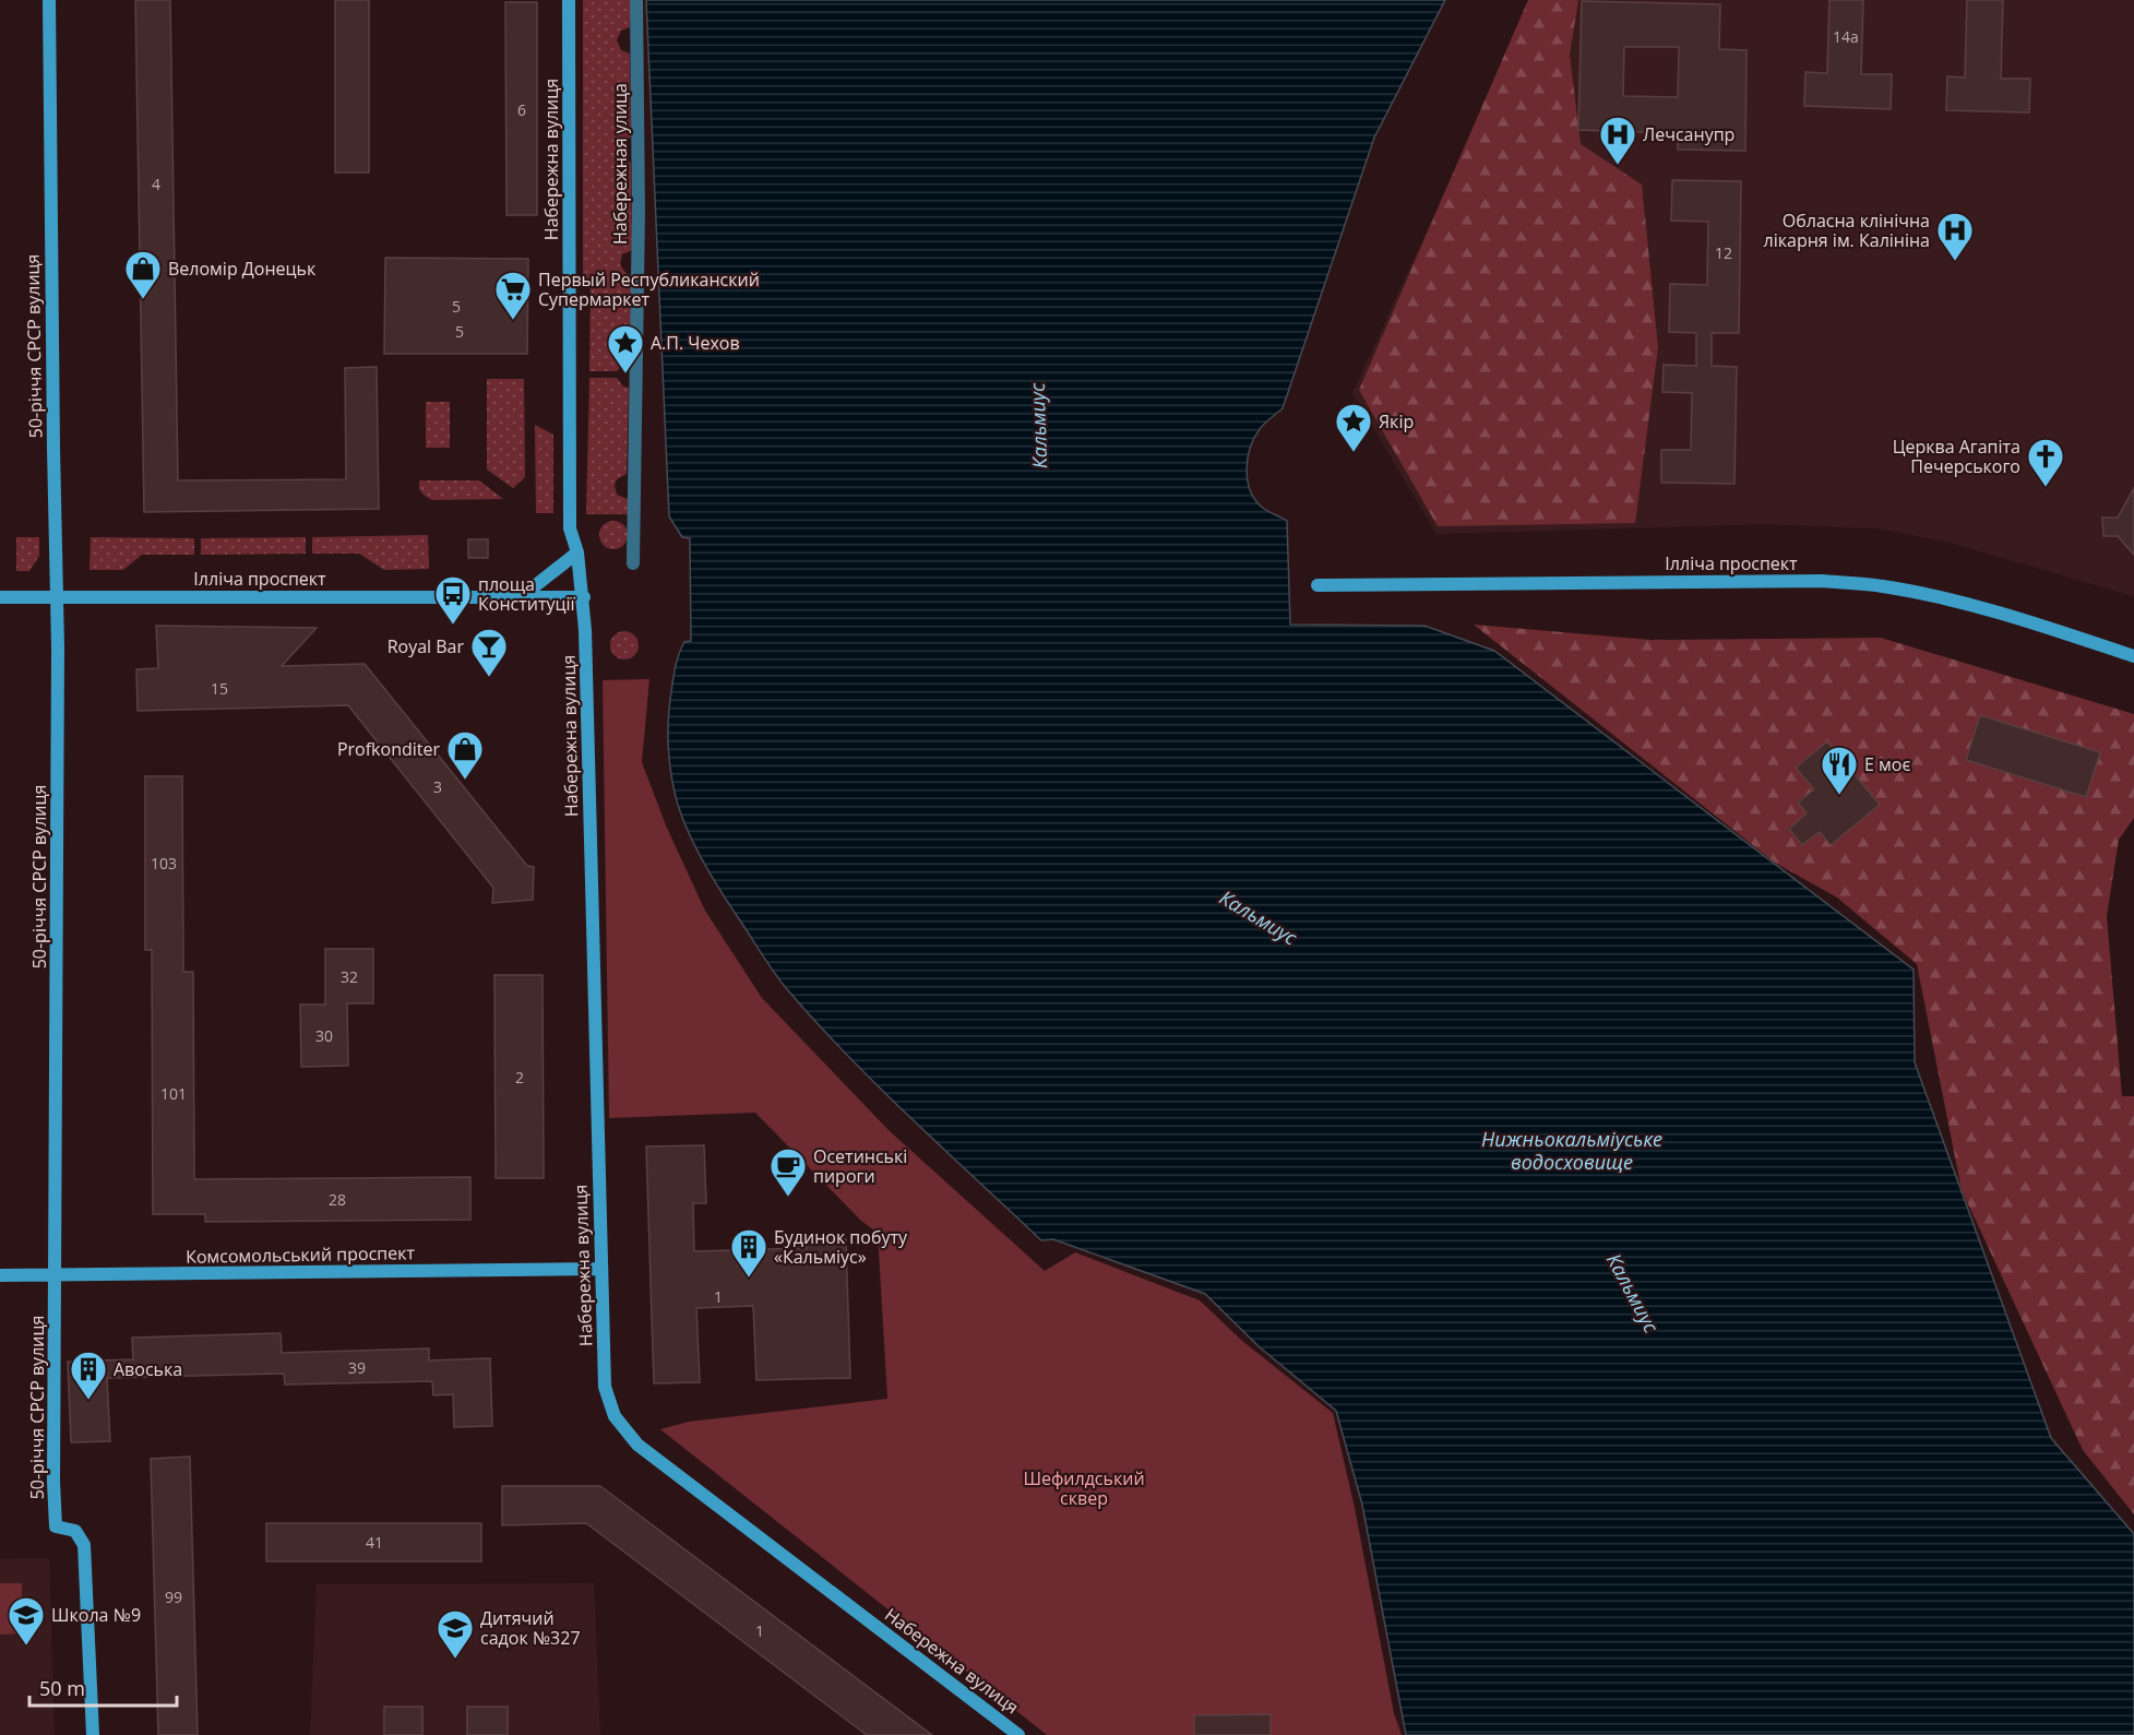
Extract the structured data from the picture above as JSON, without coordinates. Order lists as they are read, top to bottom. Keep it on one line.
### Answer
{"streets":{"street":["Набережна вулиця","Набережная улица","50-річчя СРСР вулиця","Ілліча проспект","Комсомольський проспект"]},"crossings":[["Набережна вулиця","Ілліча проспект"],["Набережна вулиця","Комсомольський проспект"],["50-річчя СРСР вулиця","Ілліча проспект"],["50-річчя СРСР вулиця","Комсомольський проспект"]],"water":["Кальмиус","Нижньокальміуське водосховище"],"parks":["Шефилдський сквер"],"places":{"hospital":["Лечсанупр","Обласна клінічна лікарня ім. Калініна"],"shop":["Веломір Донецьк","Profkonditer"],"supermarket":["Первый Республиканский Супермаркет"],"place":["А.П. Чехов","Якір"],"church":["Церква Агапіта Печерського"],"bus stop":["площа Конституції"],"bar":["Royal Bar"],"restaurant":["Е моє"],"cafe":["Осетинські пироги"],"building":["Будинок побуту «Кальміус»","Авоська"],"school or university":["Школа №9","Дитячий садок №327"]},"house_numbers":["14а","6","4","12","5","5","15","3","103","32","30","2","101","28","1","39","41","99","1"],"scale_bar":"50 m"}
